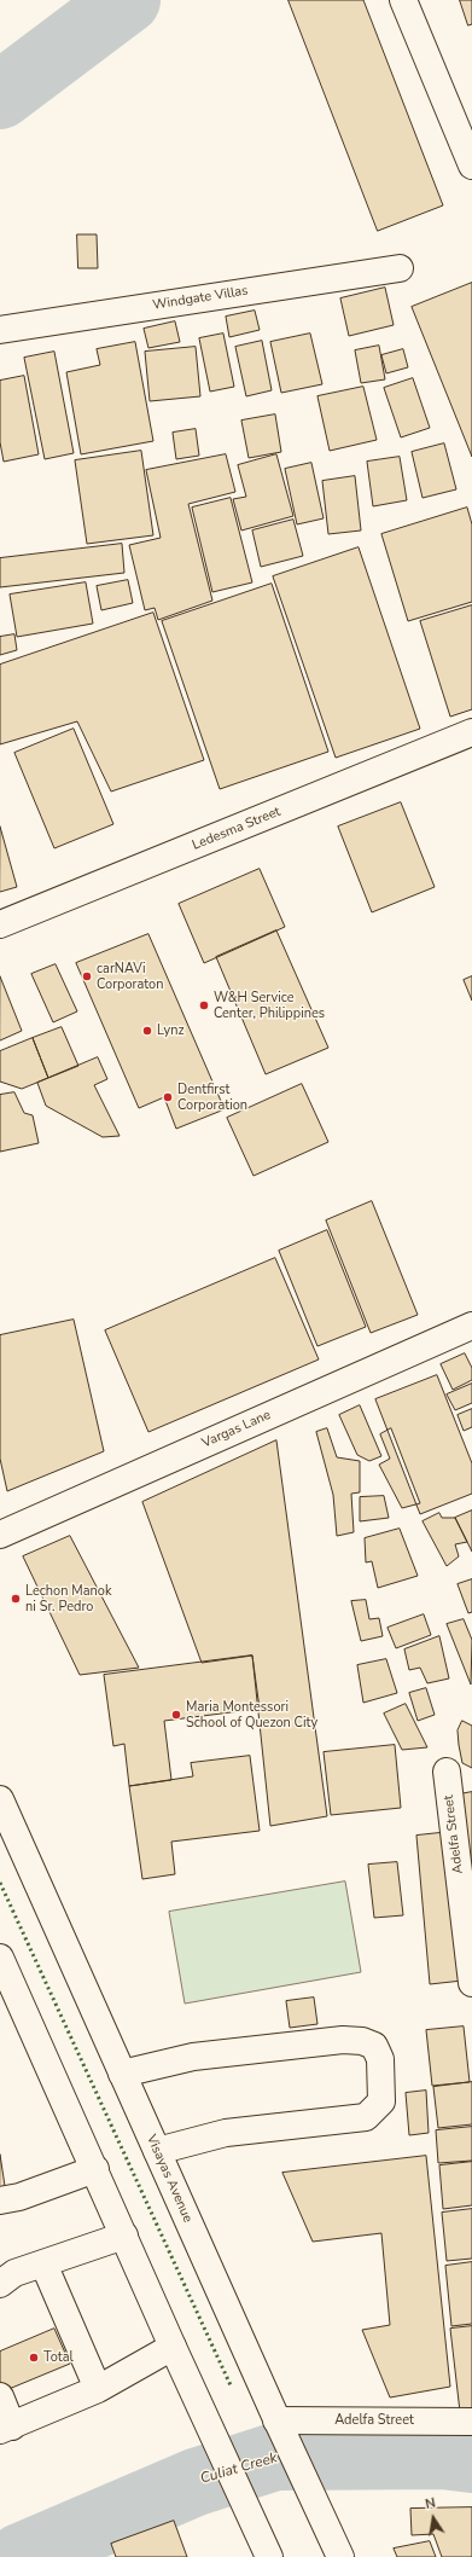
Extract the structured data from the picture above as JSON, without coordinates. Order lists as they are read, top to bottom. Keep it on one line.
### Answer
{"streets":{"street":["Windgate Villas","Ledesma Street","Vargas Lane","Adelfa Street","Visayas Avenue"]},"crossings":[["Adelfa Street","Visayas Avenue"]],"water":["Culiat Creek"],"places":["carNAVi Corporaton","W&H Service Center, Philippines","Lynz","Dentfirst Corporation","Lechon Manok ni Sr. Pedro","Maria Montessori School of Quezon City","Total"],"north":"top"}
